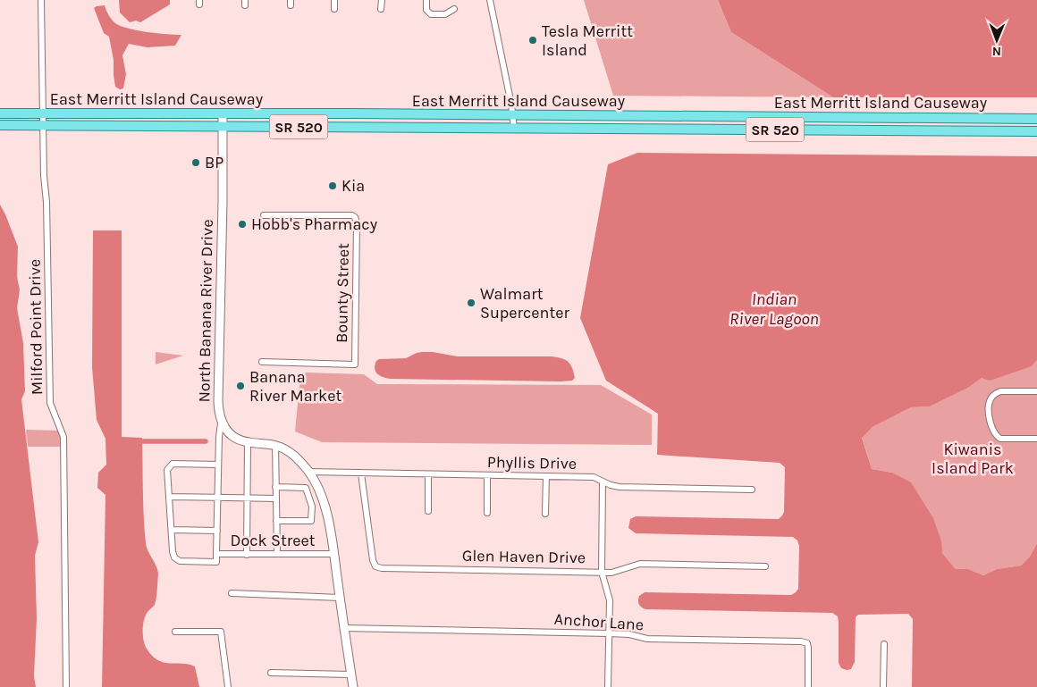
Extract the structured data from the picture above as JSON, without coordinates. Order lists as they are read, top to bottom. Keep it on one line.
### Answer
{"streets":{"main road":["East Merritt Island Causeway","SR 520"],"street":["Bounty Street","North Banana River Drive","Milford Point Drive","Phyllis Drive","Dock Street","Glen Haven Drive","Anchor Lane"]},"crossings":[["East Merritt Island Causeway","North Banana River Drive"],["East Merritt Island Causeway","Milford Point Drive"],["North Banana River Drive","Phyllis Drive"],["North Banana River Drive","Dock Street"],["North Banana River Drive","Anchor Lane"],["Phyllis Drive","Glen Haven Drive"]],"water":["Indian River Lagoon"],"parks":["Kiwanis Island Park"],"places":["Tesla Merritt Island","BP","Kia","Hobb's Pharmacy","Walmart Supercenter","Banana River Market"],"north":"bottom"}
